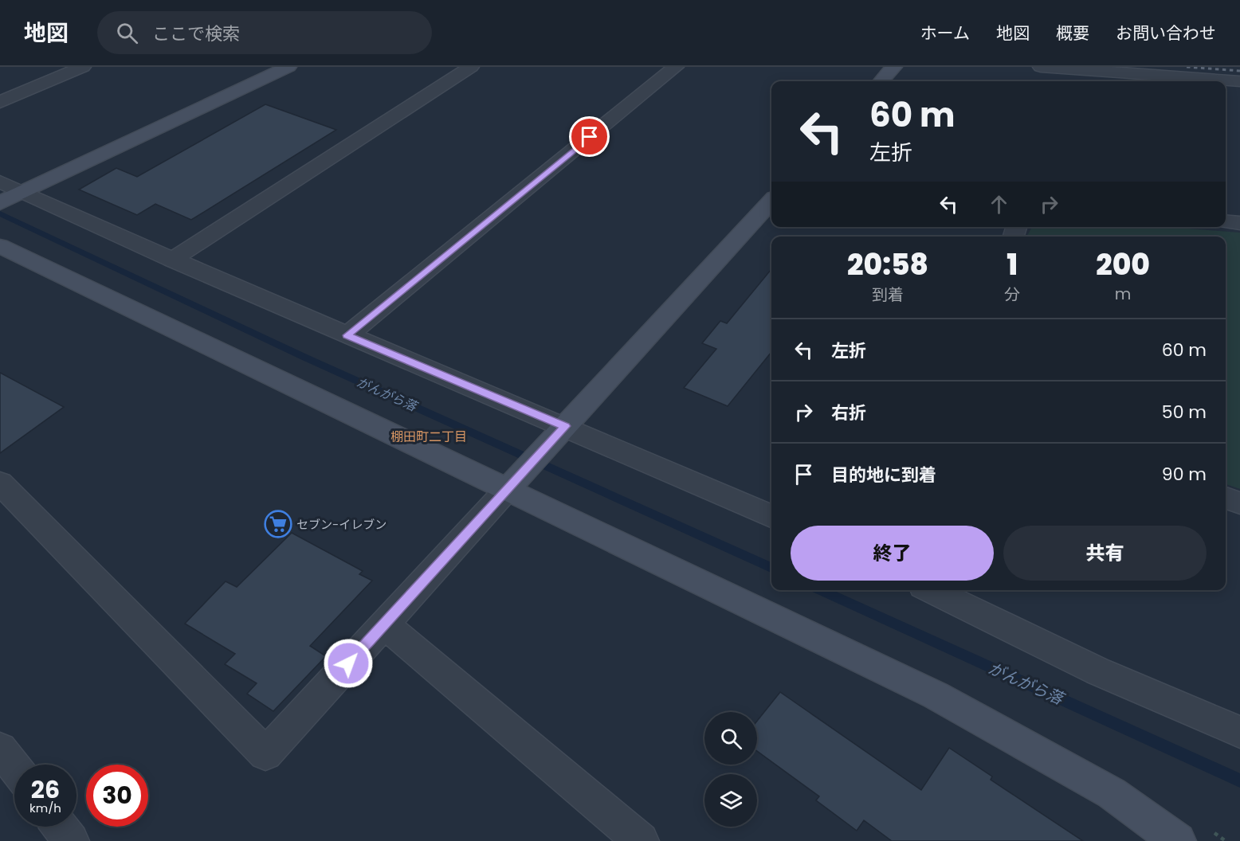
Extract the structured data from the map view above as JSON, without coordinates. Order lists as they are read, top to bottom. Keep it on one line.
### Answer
{"districts":["棚田町二丁目"],"water":["がんがら落"],"places":{"supermarket":["セブン-イレブン"]},"page":{"header":"地図","search":"ここで検索","nav":["ホーム","地図","概要","お問い合わせ"],"turn":["60 m","左折"],"eta":["20:58","到着","1","分","200","m"],"list":[{"name":"左折","value":"60 m"},{"name":"右折","value":"50 m"},{"name":"目的地に到着","value":"90 m"}],"buttons":["終了","共有"],"speed":"26 km/h","limit":"30"}}
